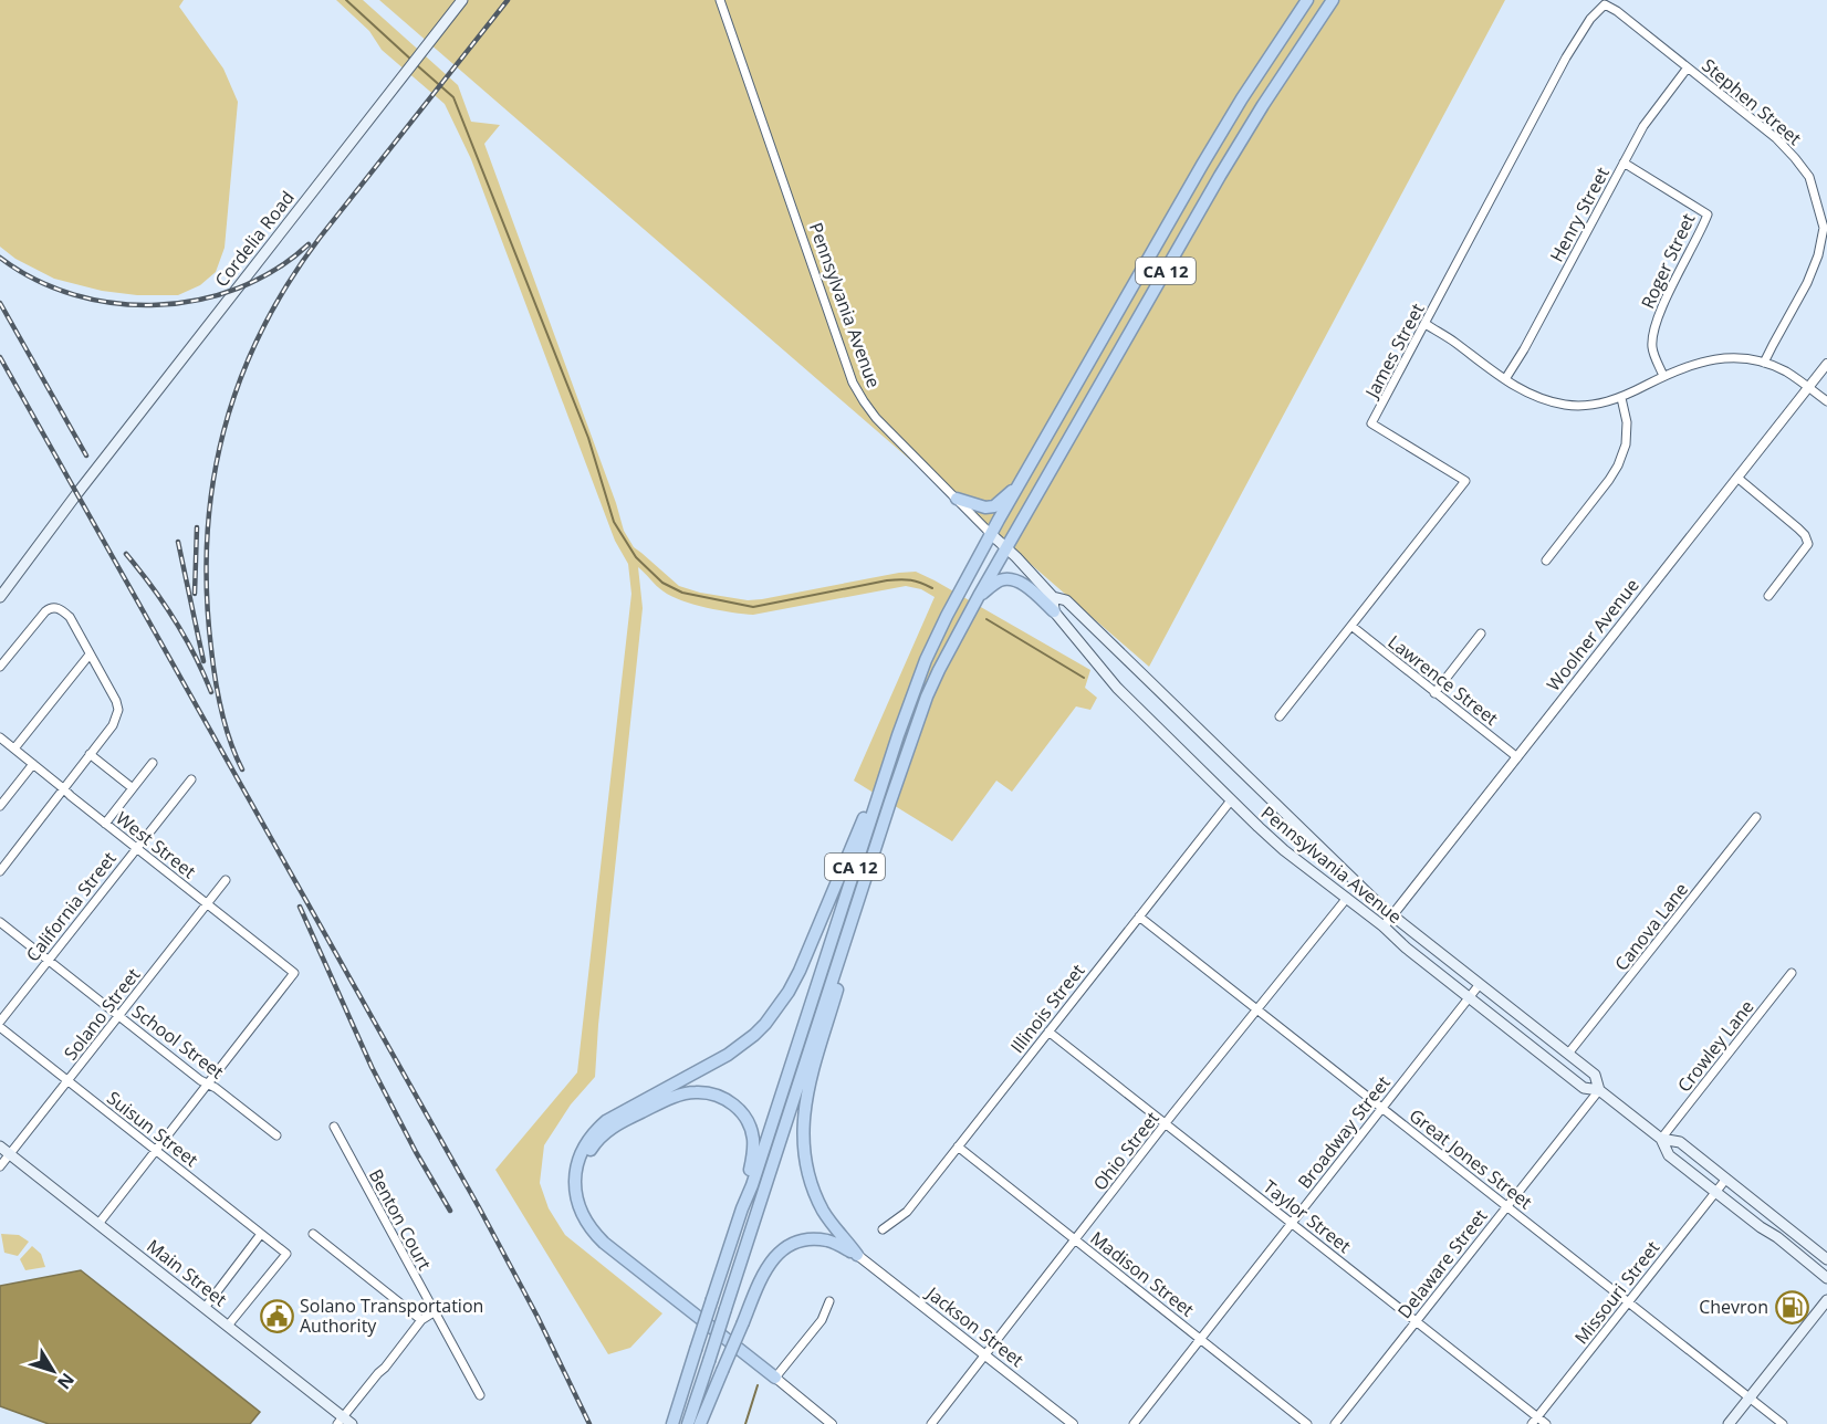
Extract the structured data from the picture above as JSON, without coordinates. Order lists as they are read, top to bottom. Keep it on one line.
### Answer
{"streets":{"highway":["CA 12"],"main road":["Cordelia Road","Pennsylvania Avenue","Main Street"],"street":["Stephen Street","Henry Street","Roger Street","James Street","Woolner Avenue","Lawrence Street","West Street","California Street","Canova Lane","Illinois Street","Solano Street","School Street","Crowley Lane","Suisun Street","Broadway Street","Ohio Street","Great Jones Street","Taylor Street","Benton Court","Delaware Street","Madison Street","Missouri Street","Jackson Street"]},"crossings":[["Stephen Street","Henry Street"],["Stephen Street","James Street"],["Henry Street","Roger Street"],["CA 12","Pennsylvania Avenue"],["Pennsylvania Avenue","Woolner Avenue"],["Pennsylvania Avenue","Canova Lane"],["Pennsylvania Avenue","Illinois Street"],["Pennsylvania Avenue","Crowley Lane"],["Pennsylvania Avenue","Broadway Street"],["Pennsylvania Avenue","Ohio Street"],["Pennsylvania Avenue","Delaware Street"],["Pennsylvania Avenue","Missouri Street"],["James Street","Lawrence Street"],["Woolner Avenue","Lawrence Street"],["West Street","California Street"],["West Street","Solano Street"],["West Street","School Street"],["California Street","School Street"],["Illinois Street","Great Jones Street"],["Illinois Street","Taylor Street"],["Illinois Street","Madison Street"],["Solano Street","School Street"],["Solano Street","Suisun Street"],["Solano Street","Main Street"],["Suisun Street","Main Street"],["Broadway Street","Great Jones Street"],["Broadway Street","Taylor Street"],["Broadway Street","Madison Street"],["Ohio Street","Great Jones Street"],["Ohio Street","Taylor Street"],["Ohio Street","Madison Street"],["Ohio Street","Jackson Street"],["Great Jones Street","Delaware Street"],["Great Jones Street","Missouri Street"],["Taylor Street","Delaware Street"],["Taylor Street","Missouri Street"]],"places":{"fuel station":["Chevron"],"public building":["Solano Transportation Authority"]},"north":"bottom right"}
